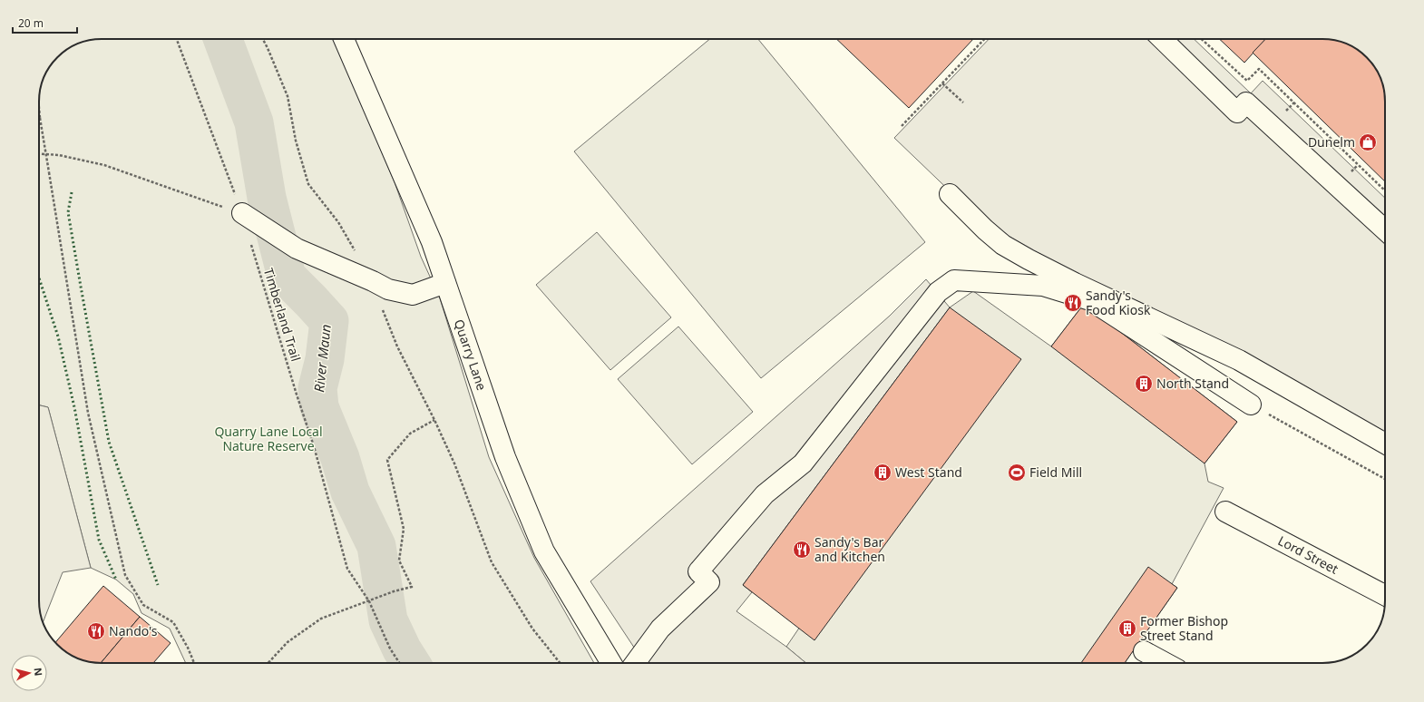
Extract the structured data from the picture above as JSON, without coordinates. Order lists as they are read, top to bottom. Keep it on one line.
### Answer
{"streets":{"street":["Quarry Lane","Lord Street"],"path":["Timberland Trail"]},"water":["River Maun"],"parks":["Quarry Lane Local Nature Reserve"],"places":{"shop":["Dunelm"],"restaurant":["Sandy's Food Kiosk","Sandy's Bar and Kitchen","Nando's"],"building":["North Stand","West Stand","Former Bishop Street Stand"],"sports":["Field Mill"]},"scale_bar":"20 m","north":"right"}
